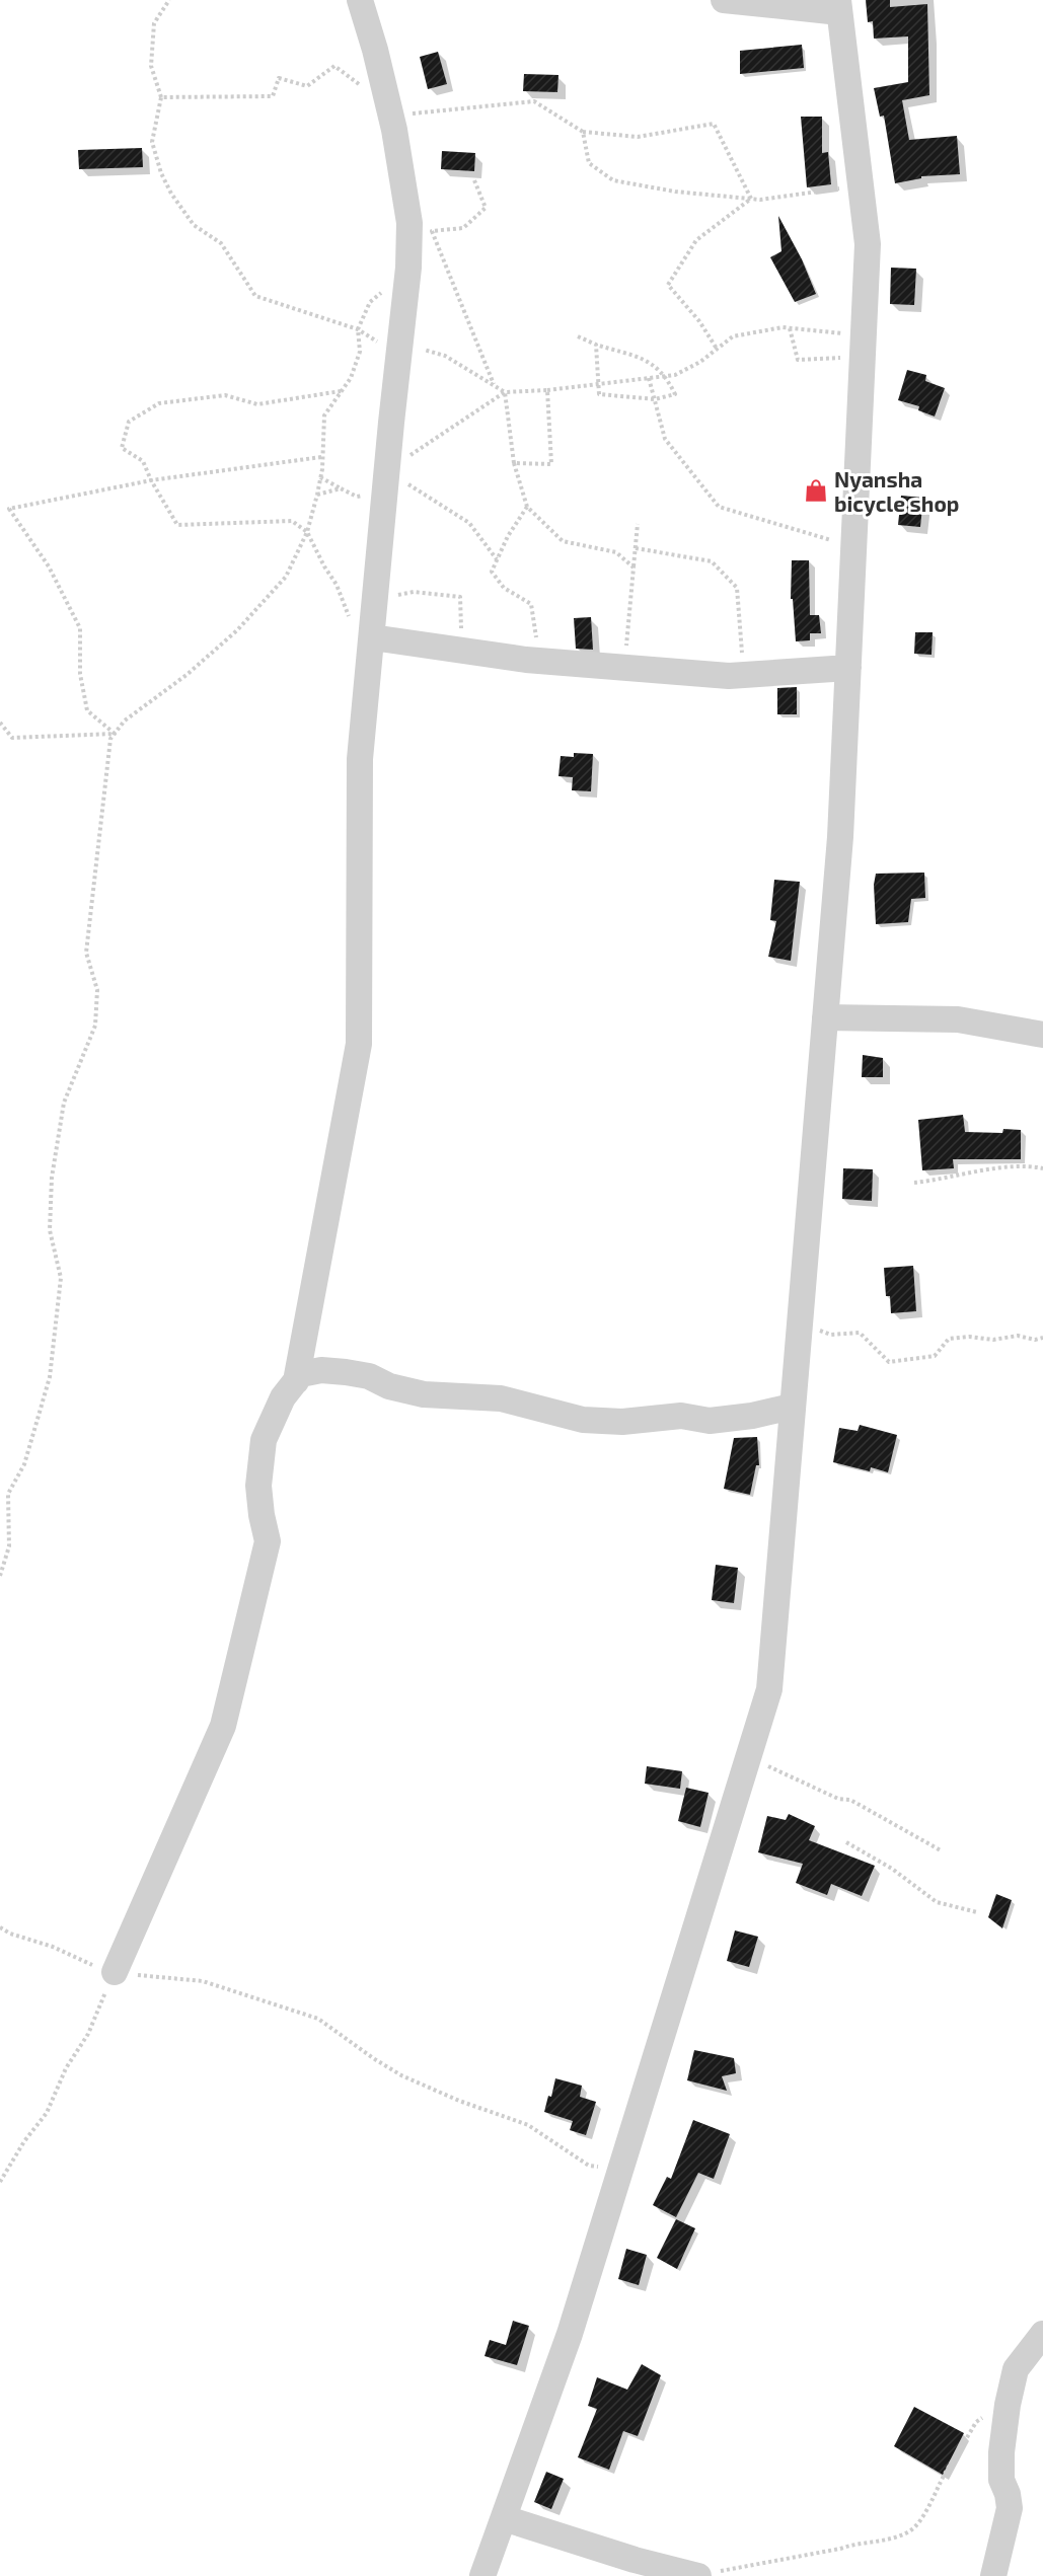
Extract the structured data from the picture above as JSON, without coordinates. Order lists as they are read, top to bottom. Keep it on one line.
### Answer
{"places":{"shop":["Nyansha bicycle shop"]}}
